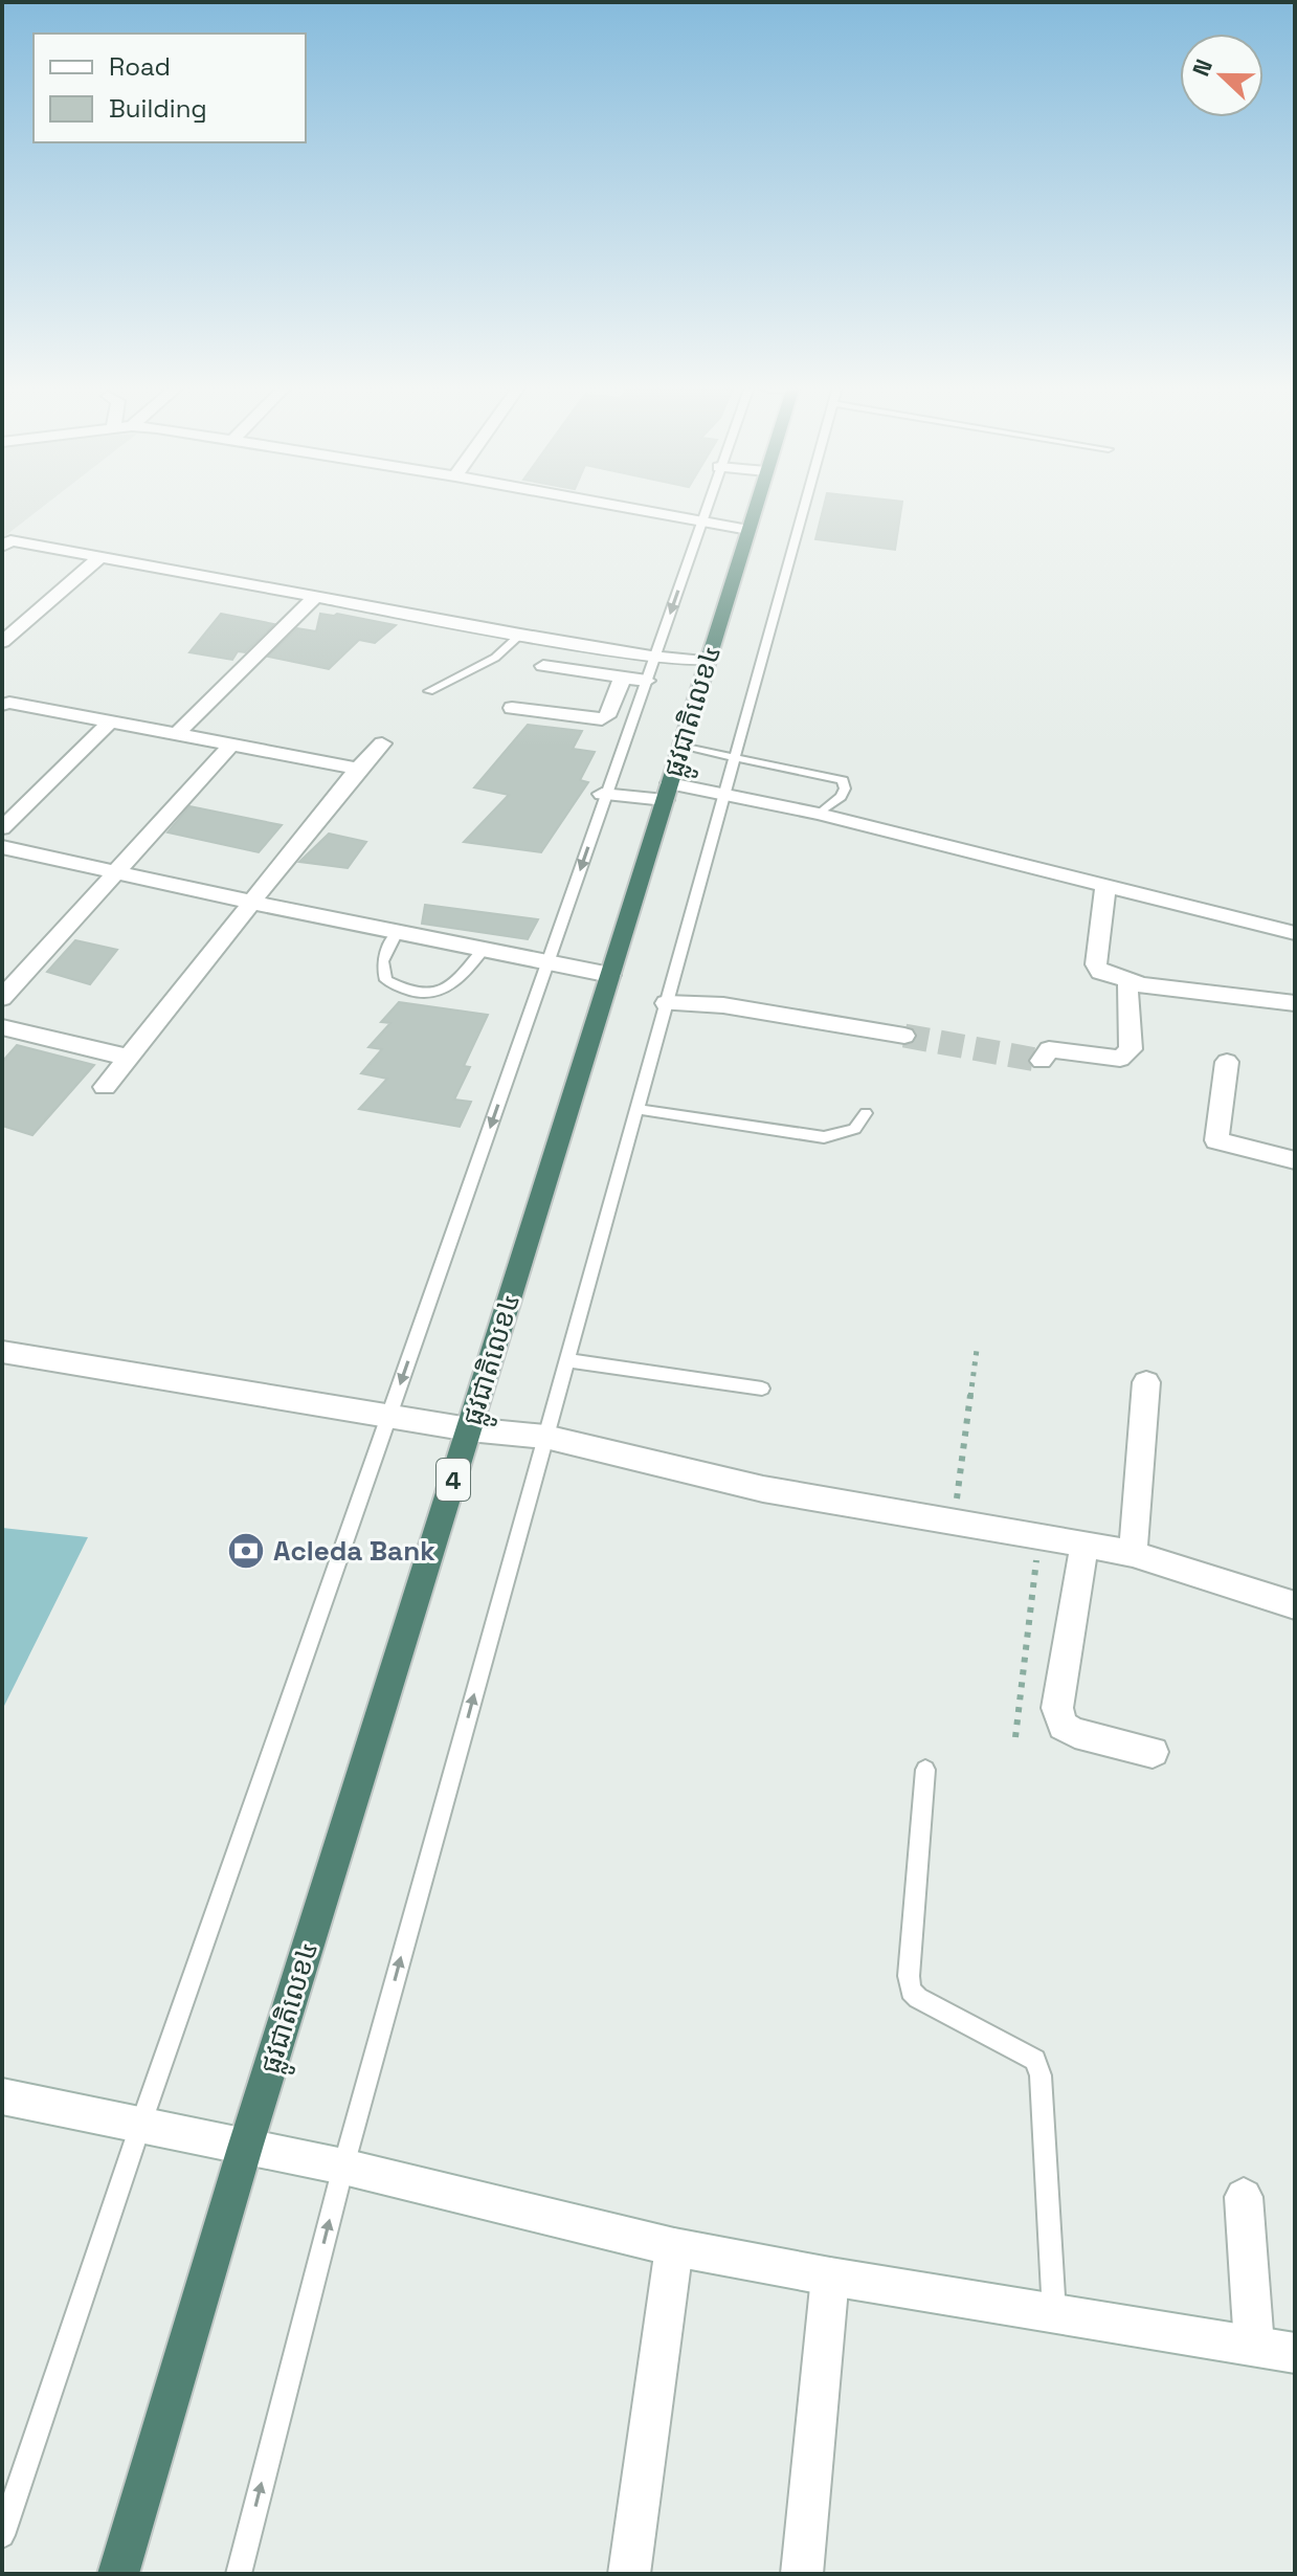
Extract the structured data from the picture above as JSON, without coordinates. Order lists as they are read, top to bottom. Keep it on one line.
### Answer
{"streets":{"highway":["ផ្លូវជាតិលេខ៤","4"]},"places":{"bank":["Acleda Bank"]},"legend":["Road","Building"],"north":"left"}
